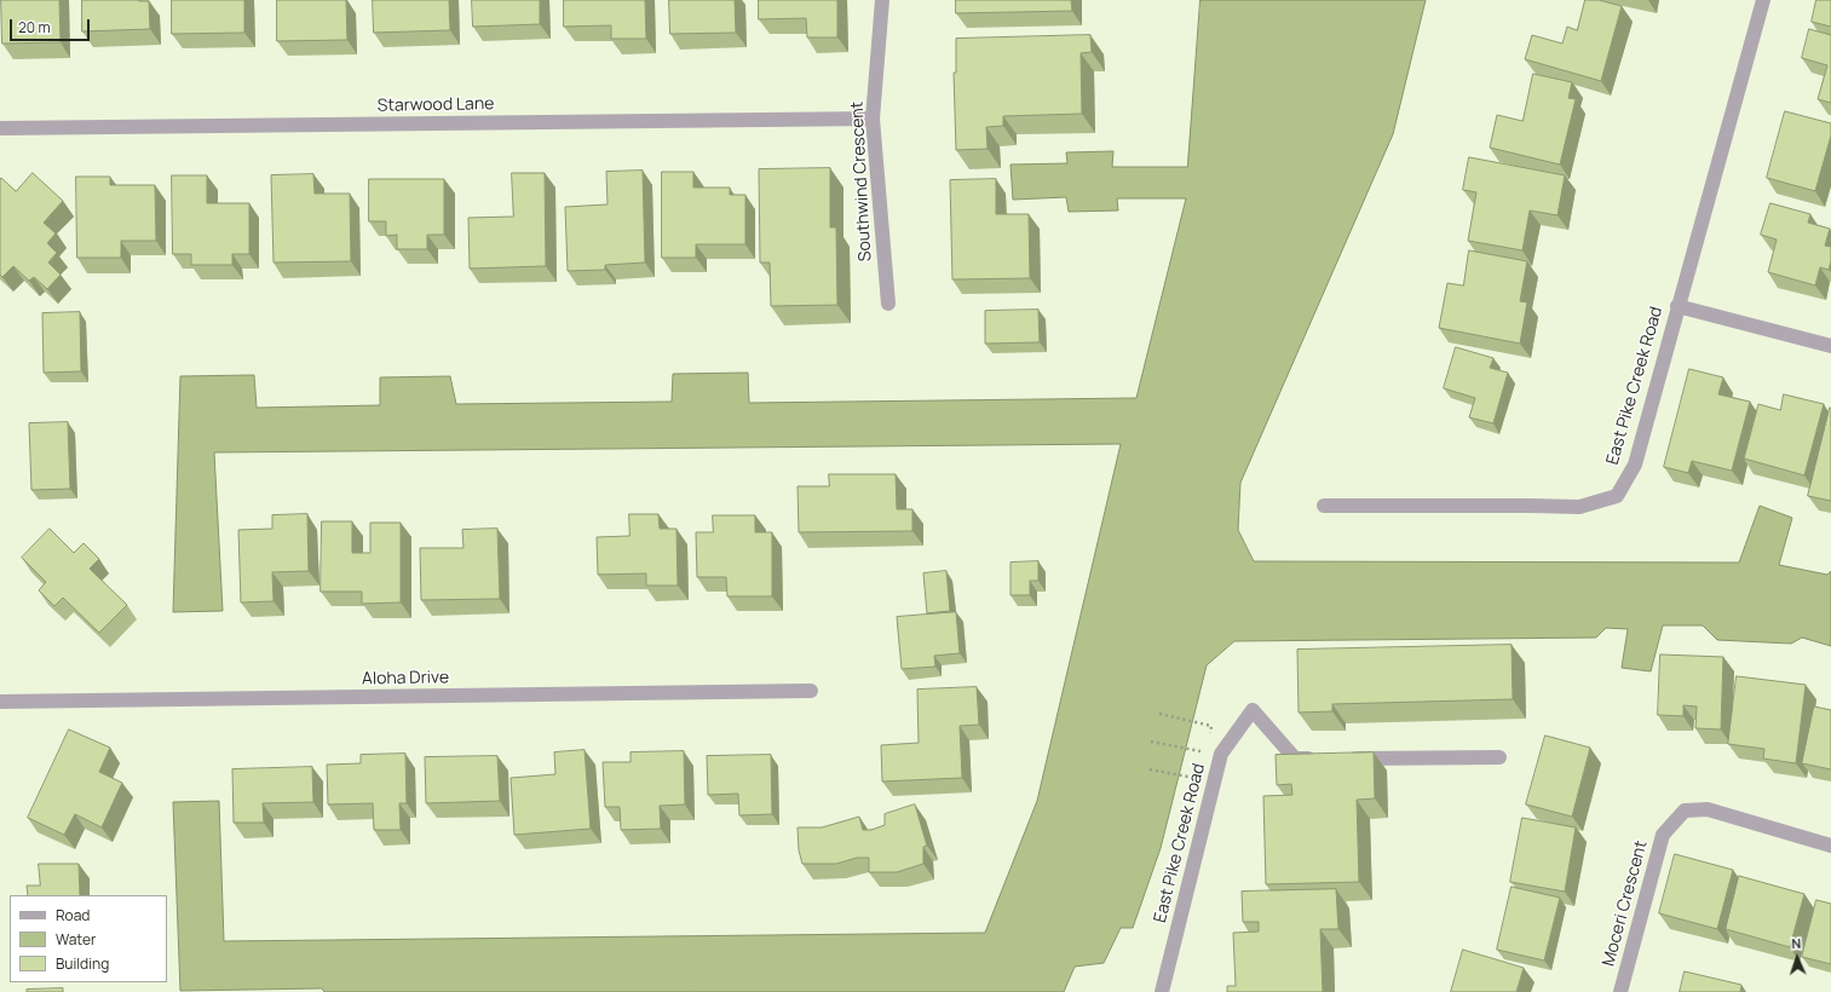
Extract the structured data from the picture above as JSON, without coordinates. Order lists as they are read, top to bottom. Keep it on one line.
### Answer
{"streets":{"street":["Starwood Lane","Southwind Crescent","East Pike Creek Road","Aloha Drive","Moceri Crescent"]},"crossings":[["Starwood Lane","Southwind Crescent"]],"legend":["Road","Water","Building"],"scale_bar":"20 m","north":"top"}
